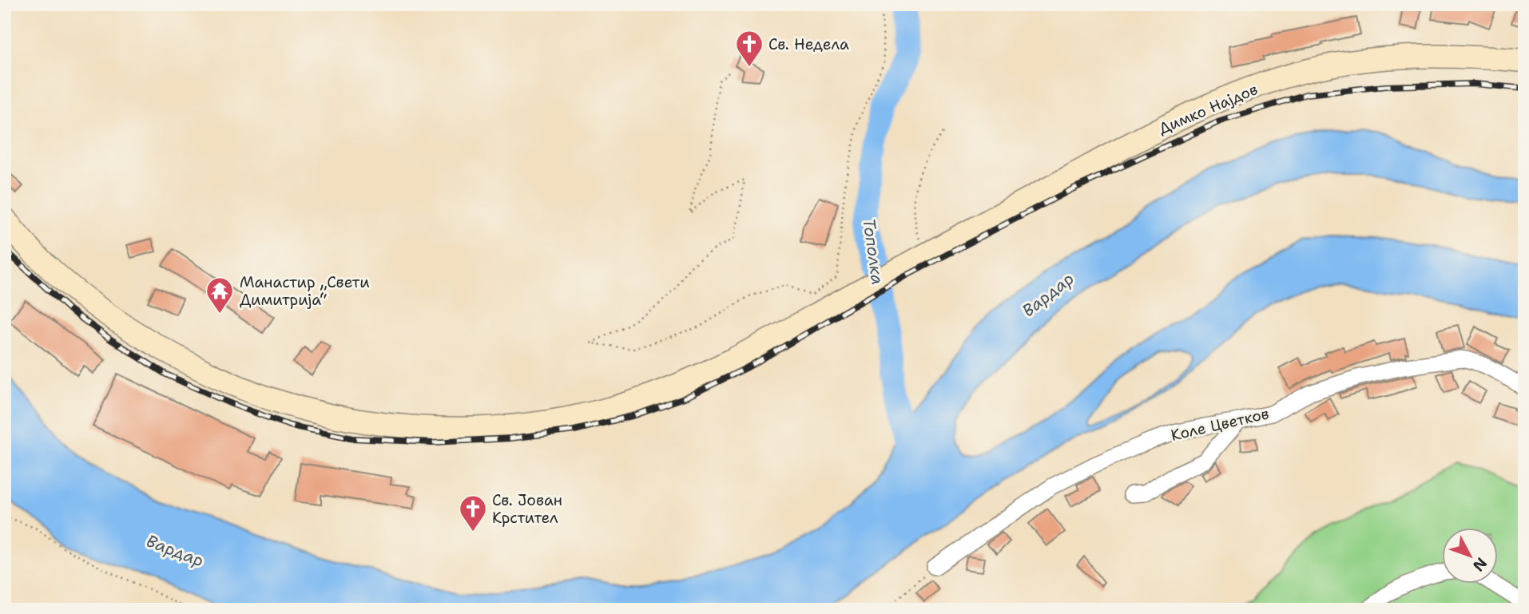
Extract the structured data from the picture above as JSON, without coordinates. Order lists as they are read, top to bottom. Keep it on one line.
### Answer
{"streets":{"main road":["Димко Најдов"],"street":["Коле Цветков"]},"water":["Тополка","Вардар"],"places":{"church":["Св. Недела","Св. Јован Крстител"],"temple":["Манастир „Свети Димитрија“"]},"north":"bottom right"}
